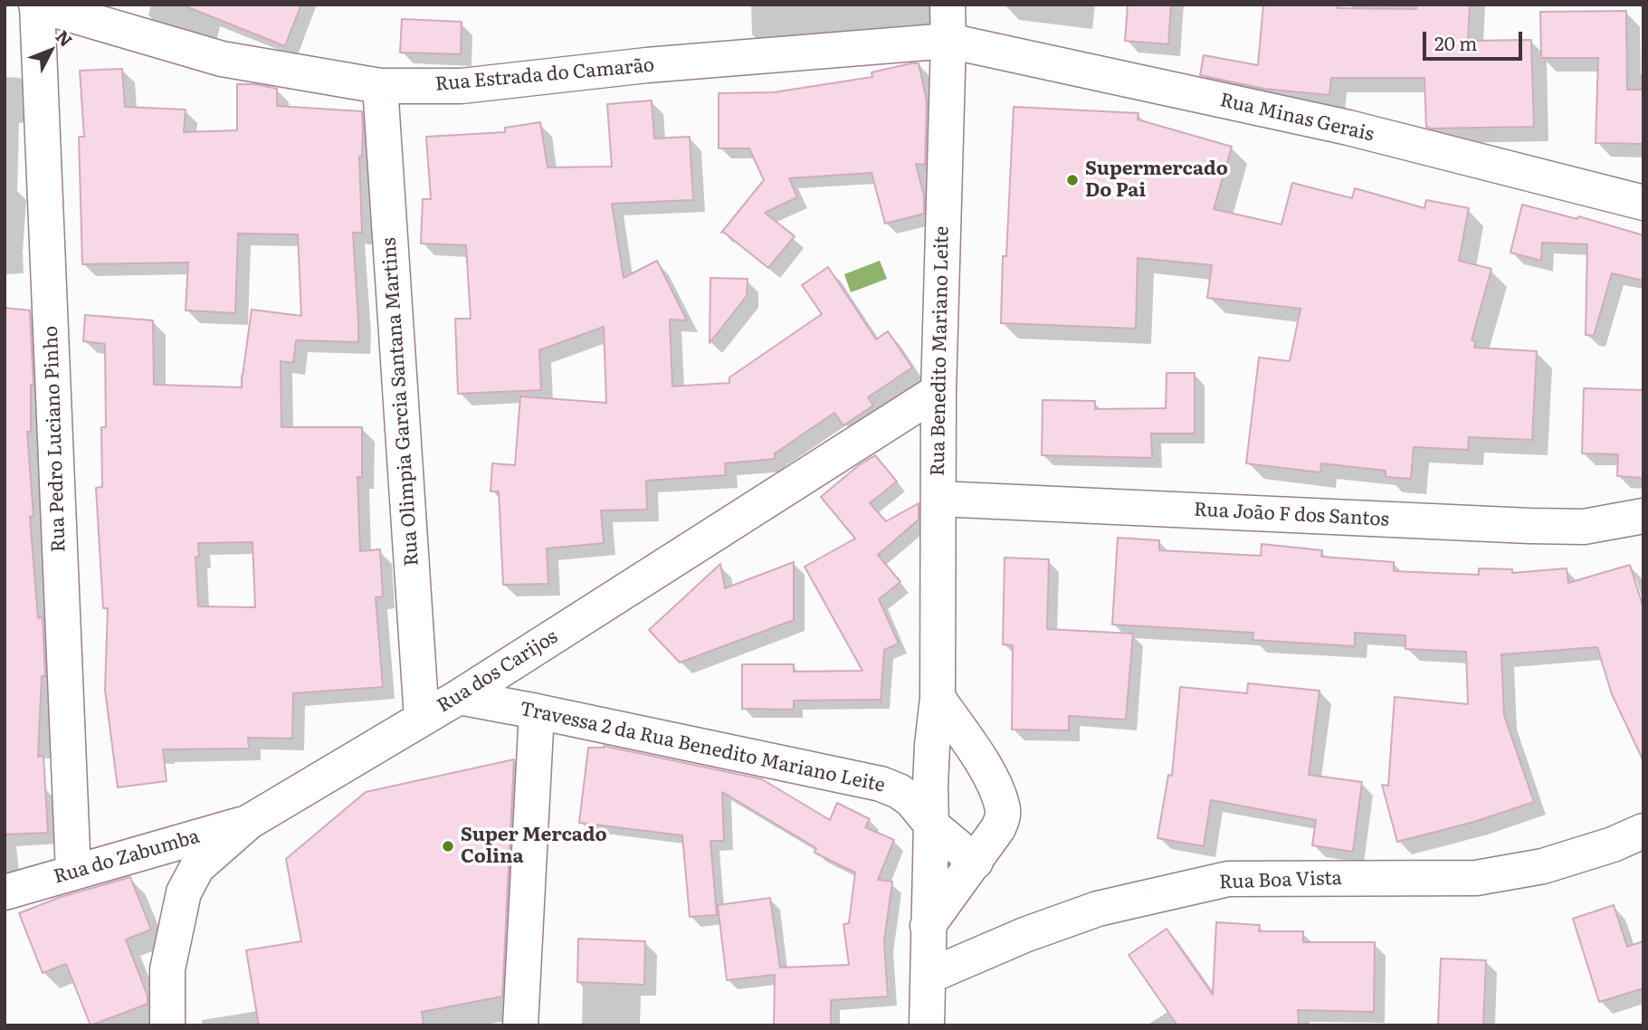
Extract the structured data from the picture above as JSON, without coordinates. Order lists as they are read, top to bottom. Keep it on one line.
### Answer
{"streets":{"street":["Rua Estrada do Camarão","Rua Minas Gerais","Rua Benedito Mariano Leite","Rua Olimpia Garcia Santana Martins","Rua Pedro Luciano Pinho","Rua João F dos Santos","Rua dos Carijos","Travessa 2 da Rua Benedito Mariano Leite","Rua do Zabumba","Rua Boa Vista"]},"crossings":[["Rua Estrada do Camarão","Rua Minas Gerais"],["Rua Estrada do Camarão","Rua Benedito Mariano Leite"],["Rua Estrada do Camarão","Rua Olimpia Garcia Santana Martins"],["Rua Estrada do Camarão","Rua Pedro Luciano Pinho"],["Rua Minas Gerais","Rua Benedito Mariano Leite"],["Rua Benedito Mariano Leite","Rua João F dos Santos"],["Rua Benedito Mariano Leite","Rua dos Carijos"],["Rua Benedito Mariano Leite","Travessa 2 da Rua Benedito Mariano Leite"],["Rua Benedito Mariano Leite","Rua Boa Vista"],["Rua Olimpia Garcia Santana Martins","Rua dos Carijos"],["Rua Pedro Luciano Pinho","Rua do Zabumba"],["Rua dos Carijos","Travessa 2 da Rua Benedito Mariano Leite"],["Rua dos Carijos","Rua do Zabumba"]],"places":["Supermercado Do Pai","Super Mercado Colina"],"scale_bar":"20 m","north":"top right"}
